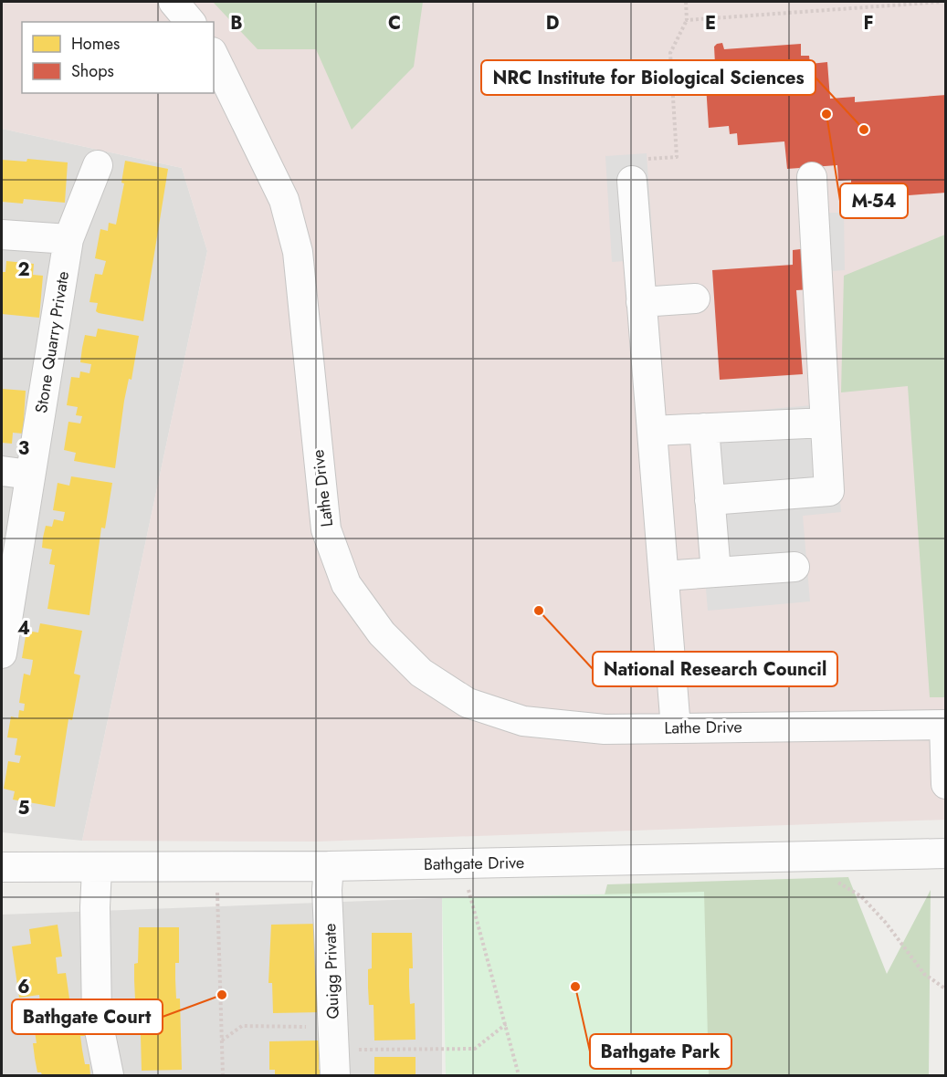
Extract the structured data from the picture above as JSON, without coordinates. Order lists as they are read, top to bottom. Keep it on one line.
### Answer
{"streets":{"street":["Stone Quarry Private","Lathe Drive","Bathgate Drive","Quigg Private"]},"crossings":[["Bathgate Drive","Quigg Private"]],"places":["M-54","NRC Institute for Biological Sciences","National Research Council","Bathgate Park","Bathgate Court"],"legend":["Homes","Shops"],"grid":{"columns":["B","C","D","E","F"],"rows":["2","3","4","5","6"]}}
